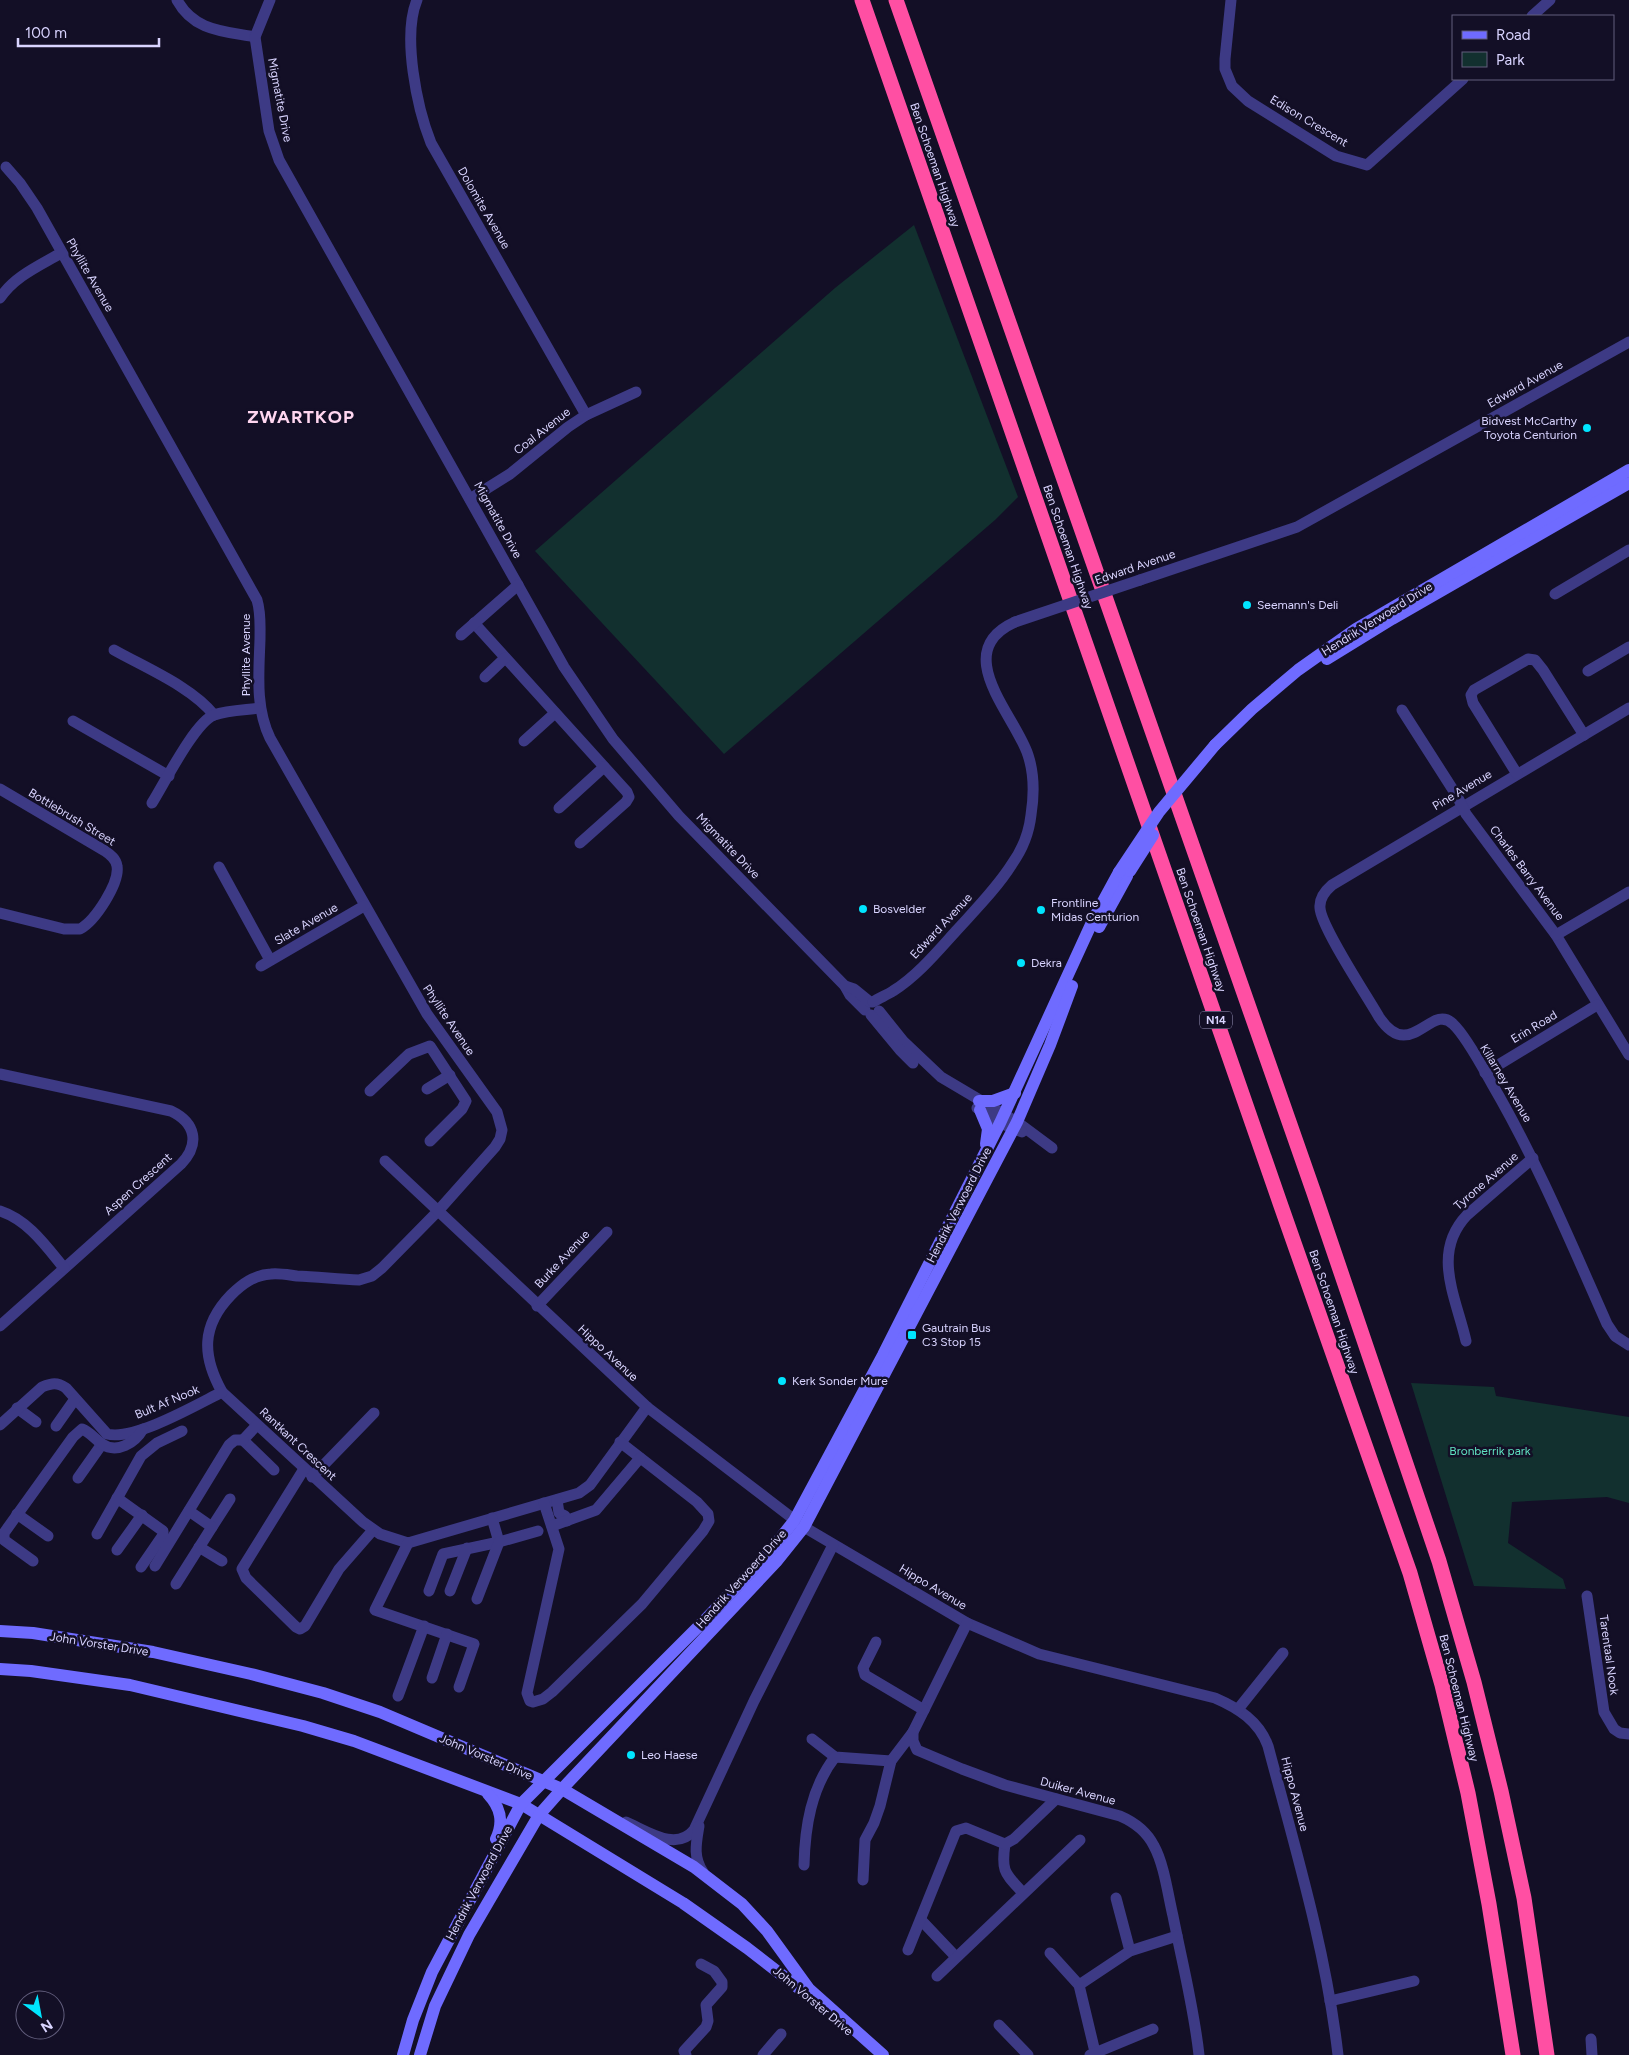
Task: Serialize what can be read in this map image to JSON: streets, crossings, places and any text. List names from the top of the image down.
{
  "streets": {
    "highway": ["Ben Schoeman Highway", "N14"],
    "main road": ["Hendrik Verwoerd Drive", "John Vorster Drive"],
    "street": [
      "Migmatite Drive",
      "Edison Crescent",
      "Dolomite Avenue",
      "Phyllite Avenue",
      "Edward Avenue",
      "Coal Avenue",
      "Pine Avenue",
      "Bottlebrush Street",
      "Charles Barry Avenue",
      "Slate Avenue",
      "Erin Road",
      "Killarney Avenue",
      "Tyrone Avenue",
      "Aspen Crescent",
      "Burke Avenue",
      "Hippo Avenue",
      "Bult Af Nook",
      "Rantkant Crescent",
      "Tarentaal Nook",
      "Duiker Avenue"
    ]
  },
  "crossings": [
    ["Migmatite Drive", "Edward Avenue"],
    ["Migmatite Drive", "Coal Avenue"],
    ["Migmatite Drive", "Hendrik Verwoerd Drive"],
    ["Dolomite Avenue", "Coal Avenue"],
    ["Phyllite Avenue", "Slate Avenue"],
    ["Phyllite Avenue", "Hippo Avenue"],
    ["Phyllite Avenue", "Rantkant Crescent"],
    ["Hendrik Verwoerd Drive", "Hippo Avenue"],
    ["Hendrik Verwoerd Drive", "John Vorster Drive"],
    ["Pine Avenue", "Charles Barry Avenue"],
    ["Pine Avenue", "Killarney Avenue"],
    ["Charles Barry Avenue", "Erin Road"],
    ["Erin Road", "Killarney Avenue"],
    ["Killarney Avenue", "Tyrone Avenue"],
    ["Burke Avenue", "Hippo Avenue"],
    ["Hippo Avenue", "Rantkant Crescent"],
    ["Bult Af Nook", "Rantkant Crescent"]
  ],
  "districts": ["ZWARTKOP"],
  "parks": ["Bronberrik park"],
  "places": {
    "other": [
      "Bidvest McCarthy Toyota Centurion",
      "Seemann's Deli",
      "Bosvelder",
      "Frontline Midas Centurion",
      "Dekra",
      "Kerk Sonder Mure",
      "Leo Haese"
    ],
    "transit": ["Gautrain Bus C3 Stop 15"]
  },
  "legend": ["Road", "Park"],
  "scale_bar": "100 m",
  "north": "bottom right"
}
